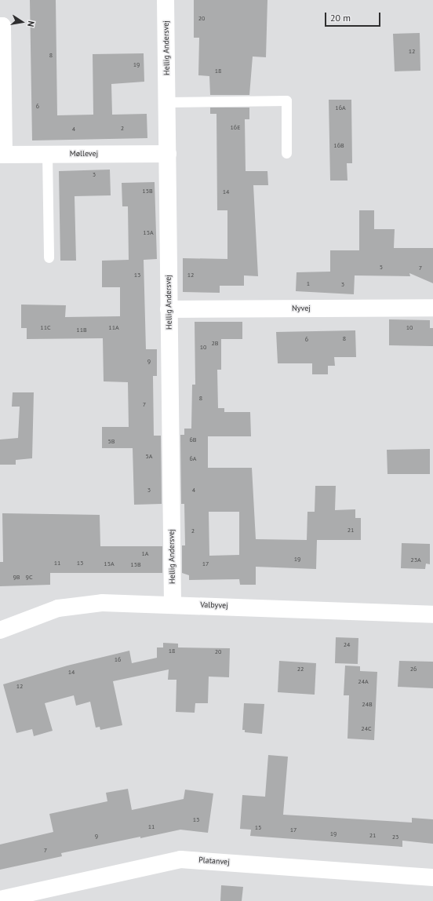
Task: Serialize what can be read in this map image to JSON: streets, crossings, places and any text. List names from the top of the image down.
{
  "streets": {
    "street": [
      "Hellig Andersvej",
      "Møllevej",
      "Nyvej",
      "Valbyvej",
      "Platanvej"
    ]
  },
  "crossings": [
    ["Hellig Andersvej", "Møllevej"],
    ["Hellig Andersvej", "Nyvej"],
    ["Hellig Andersvej", "Valbyvej"]
  ],
  "house_numbers": [
    "20",
    "12",
    "8",
    "19",
    "18",
    "6",
    "16A",
    "16E",
    "2",
    "4",
    "16B",
    "3",
    "15B",
    "14",
    "15A",
    "5",
    "7",
    "13",
    "12",
    "1",
    "3",
    "11C",
    "11A",
    "10",
    "11B",
    "8",
    "6",
    "2B",
    "10",
    "9",
    "8",
    "7",
    "6B",
    "5B",
    "5A",
    "6A",
    "3",
    "4",
    "21",
    "2",
    "1A",
    "19",
    "23A",
    "11",
    "13",
    "15A",
    "17",
    "15B",
    "9B",
    "9C",
    "24",
    "18",
    "20",
    "16",
    "22",
    "26",
    "14",
    "24A",
    "12",
    "24B",
    "24C",
    "13",
    "11",
    "15",
    "17",
    "19",
    "21",
    "9",
    "23",
    "7"
  ],
  "scale_bar": "20 m",
  "north": "right"
}
